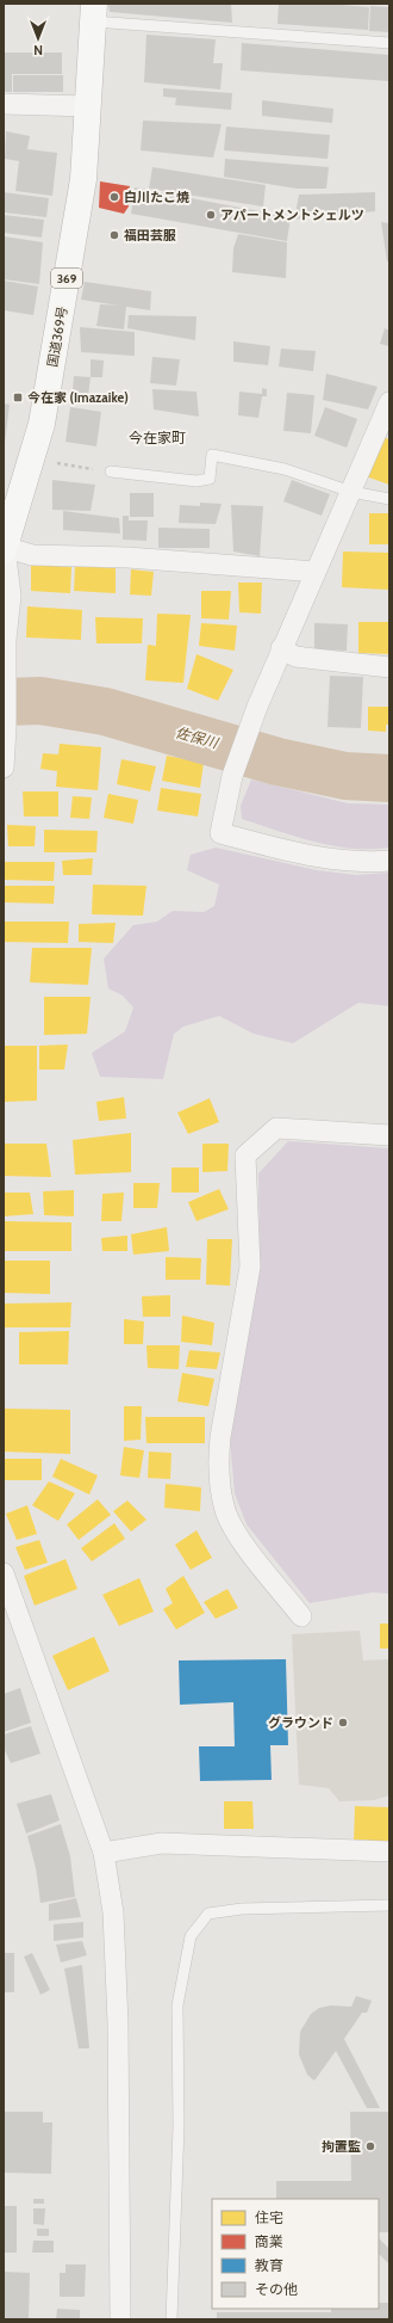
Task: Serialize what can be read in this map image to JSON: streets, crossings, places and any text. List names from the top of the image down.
{
  "streets": {
    "highway": ["369", "国道369号"]
  },
  "districts": ["今在家町"],
  "water": ["佐保川"],
  "places": {
    "other": [
      "白川たこ焼",
      "アパートメントシェルツ",
      "福田芸服",
      "グラウンド",
      "拘置監"
    ],
    "transit": ["今在家 (Imazaike)"]
  },
  "legend": [
    "住宅",
    "商業",
    "教育",
    "その他"
  ],
  "north": "bottom"
}
